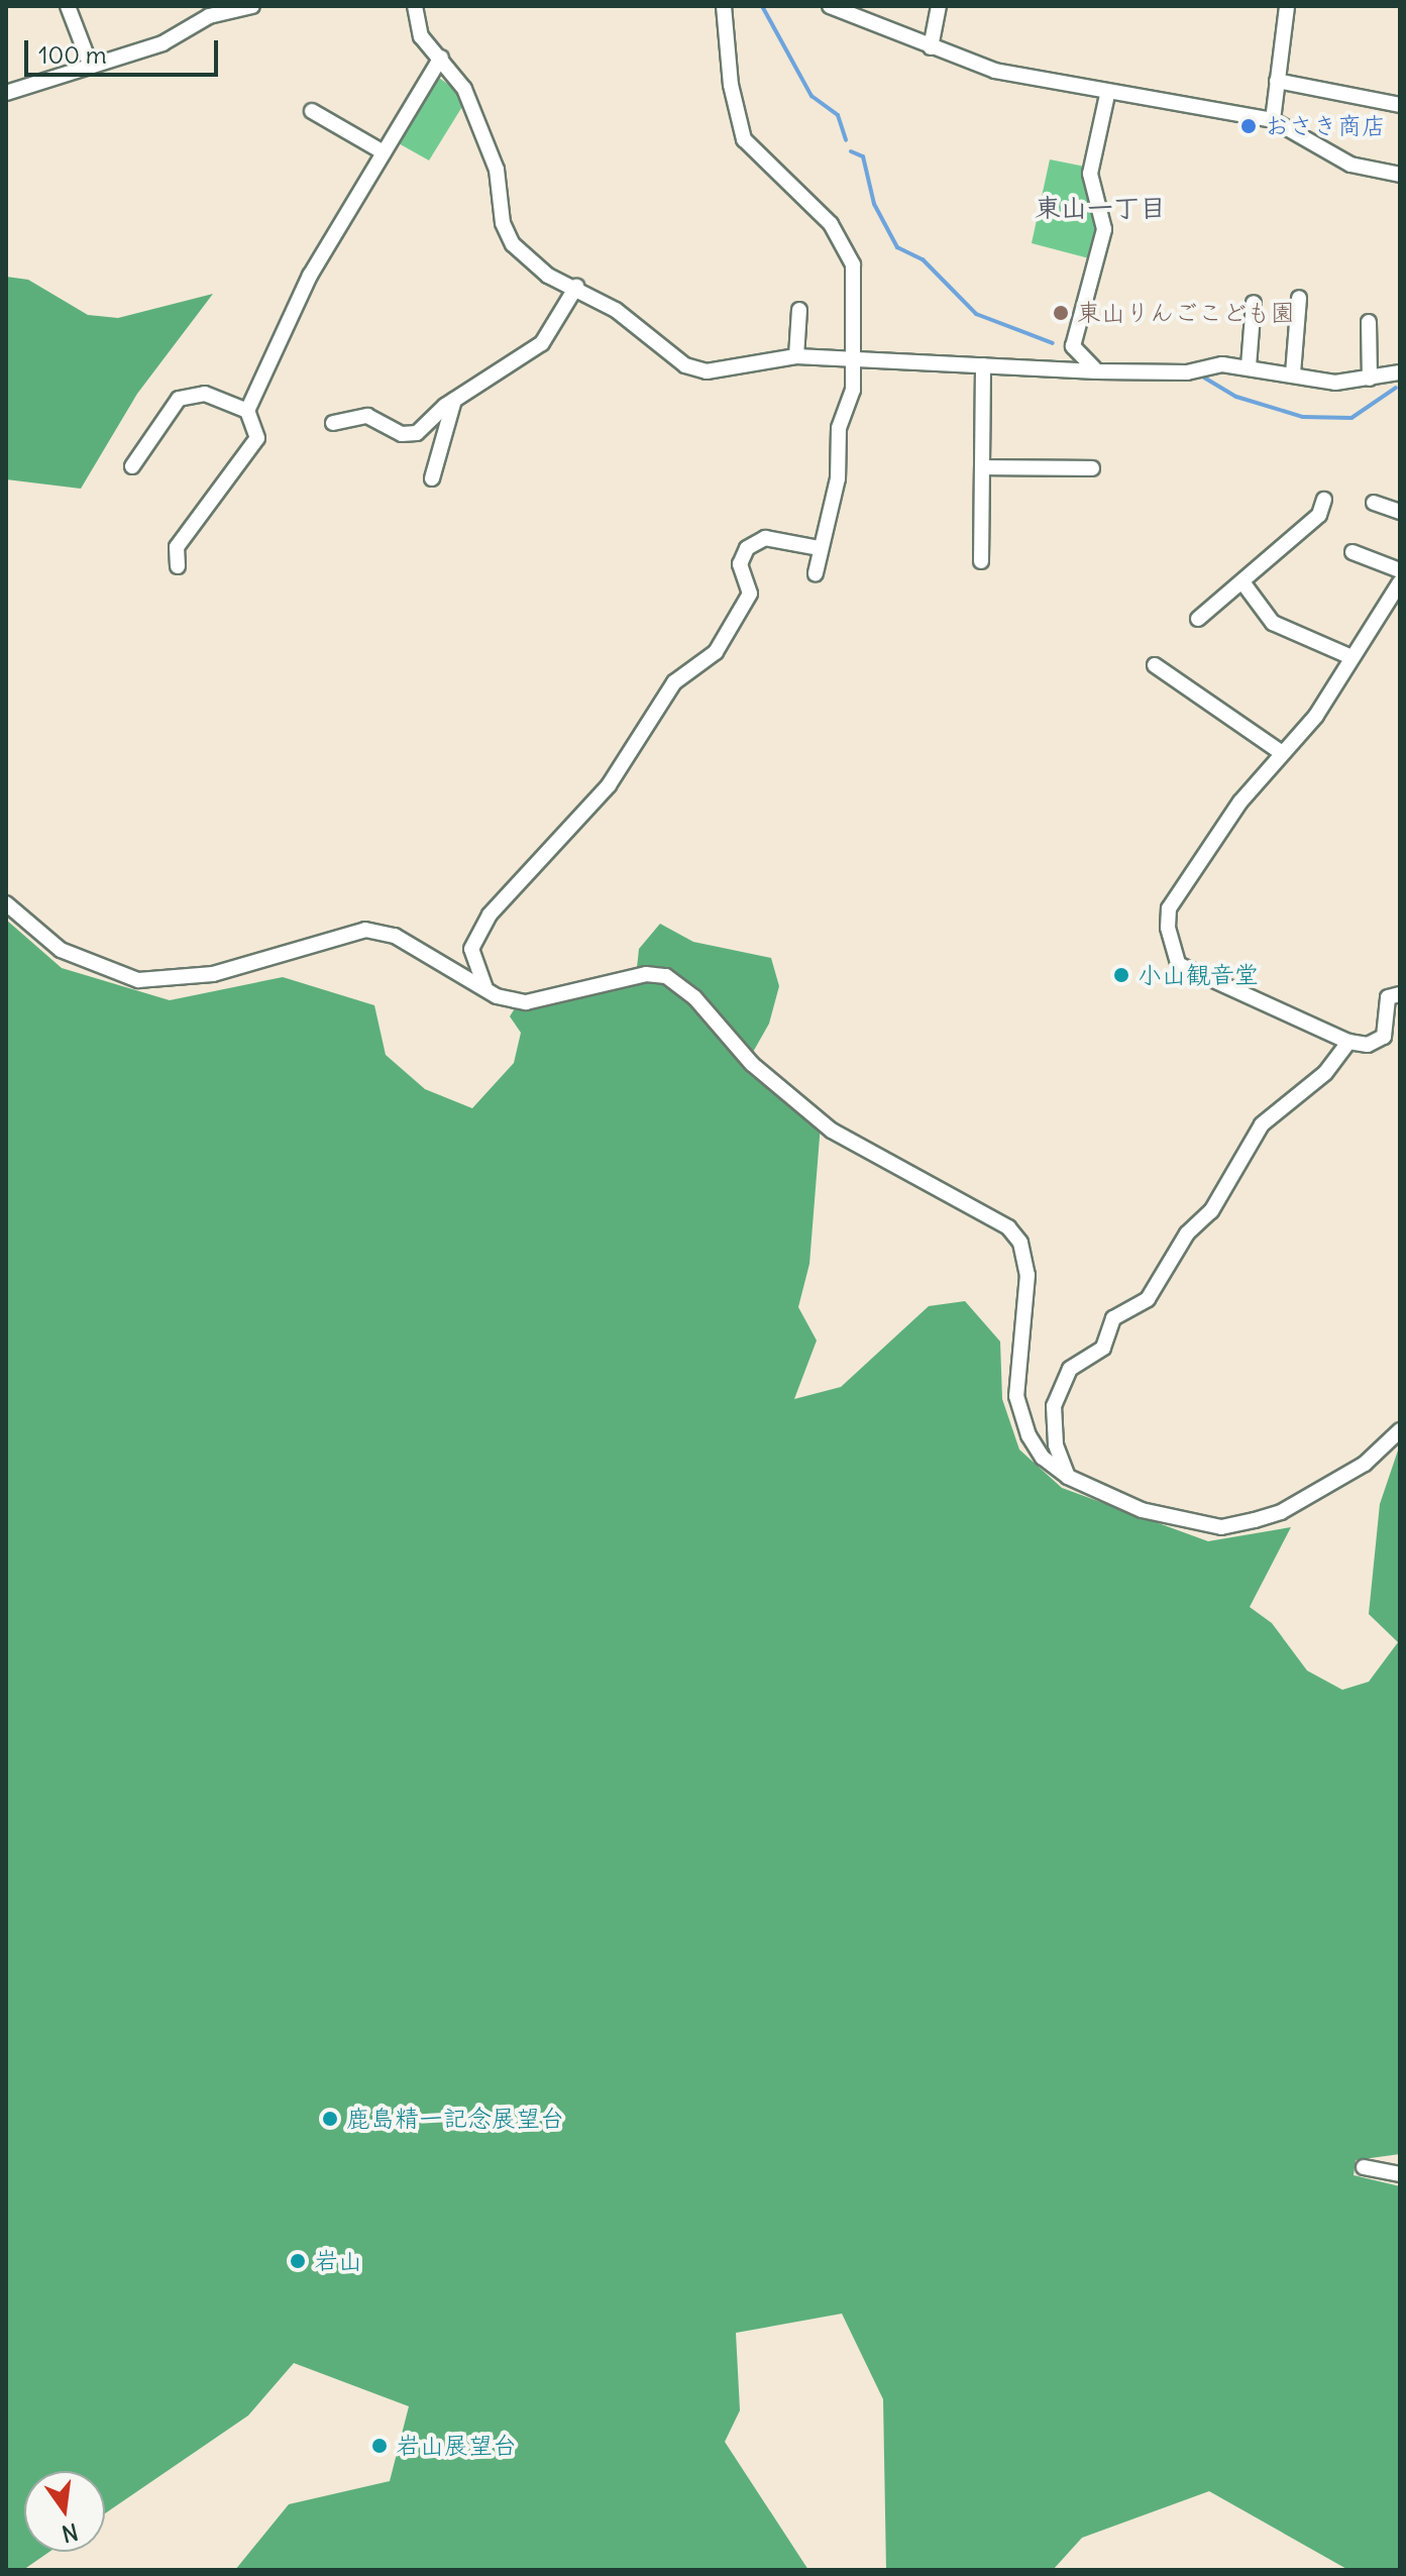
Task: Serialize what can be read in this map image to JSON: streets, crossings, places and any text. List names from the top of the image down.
{
  "districts": ["東山一丁目"],
  "places": [
    "おさき商店",
    "東山りんごこども園",
    "小山観音堂",
    "鹿島精一記念展望台",
    "岩山",
    "岩山展望台"
  ],
  "scale_bar": "100 m",
  "north": "bottom"
}
